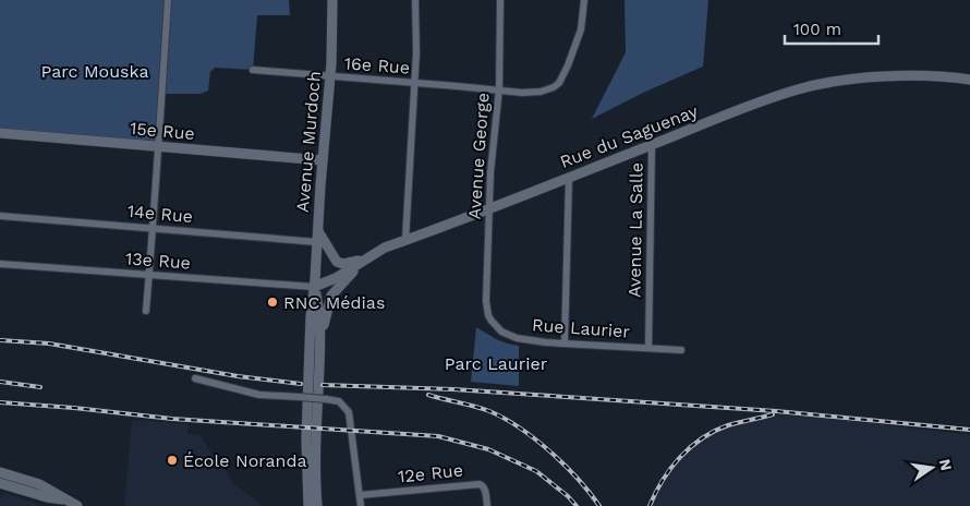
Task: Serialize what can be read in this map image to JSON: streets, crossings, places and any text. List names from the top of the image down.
{
  "streets": {
    "main road": ["15e Rue", "Rue du Saguenay", "Avenue Murdoch"],
    "street": [
      "16e Rue",
      "Avenue George",
      "14e Rue",
      "Avenue La Salle",
      "13e Rue",
      "Rue Laurier",
      "12e Rue"
    ]
  },
  "crossings": [
    ["16e Rue", "Avenue Murdoch"],
    ["16e Rue", "Avenue George"],
    ["15e Rue", "Avenue Murdoch"],
    ["Rue du Saguenay", "Avenue Murdoch"],
    ["Rue du Saguenay", "Avenue George"],
    ["Rue du Saguenay", "Avenue La Salle"],
    ["Rue du Saguenay", "13e Rue"],
    ["Avenue Murdoch", "14e Rue"],
    ["Avenue Murdoch", "13e Rue"],
    ["Avenue George", "Rue Laurier"],
    ["Avenue La Salle", "Rue Laurier"]
  ],
  "parks": ["Parc Mouska", "Parc Laurier"],
  "places": ["RNC Médias", "École Noranda"],
  "scale_bar": "100 m",
  "north": "right"
}
